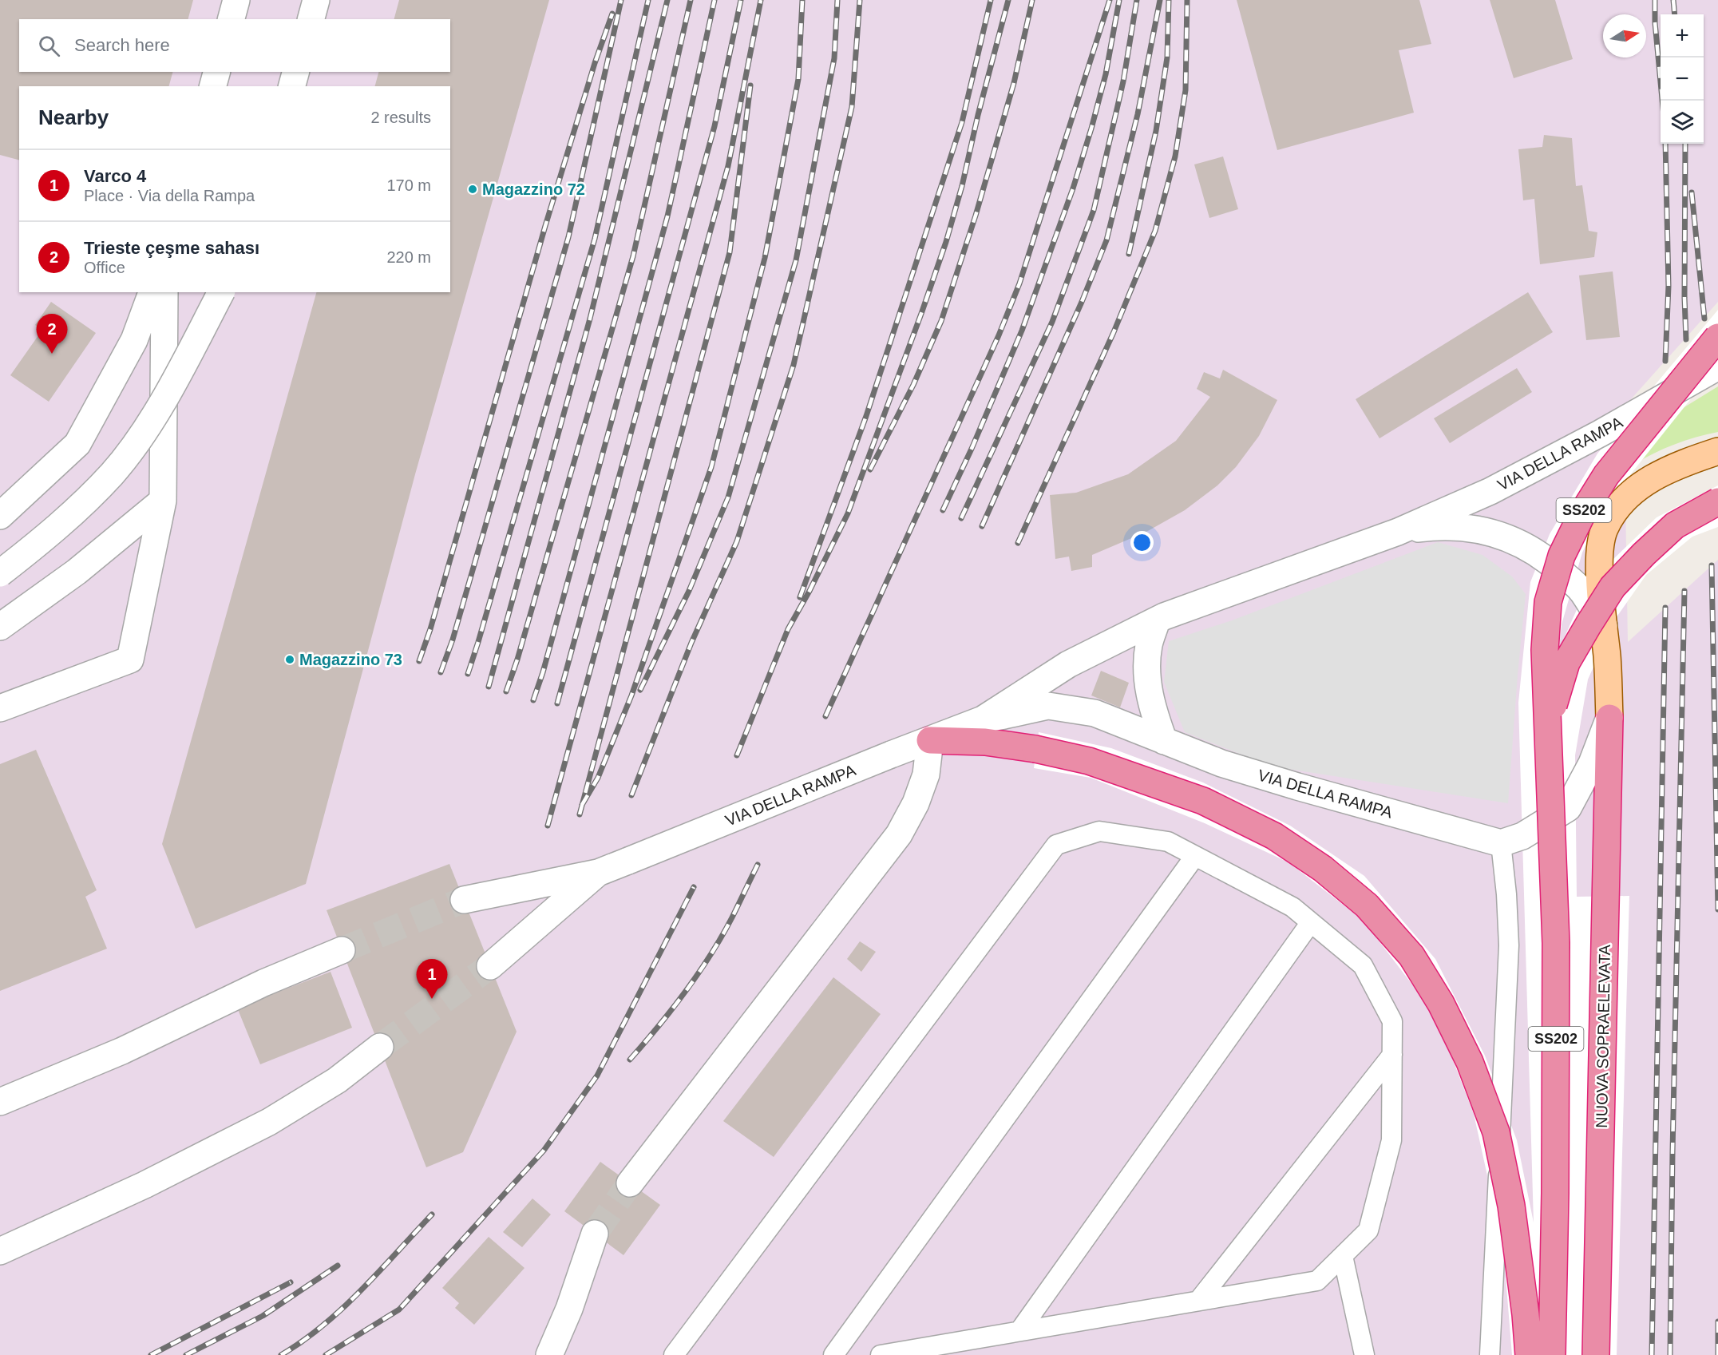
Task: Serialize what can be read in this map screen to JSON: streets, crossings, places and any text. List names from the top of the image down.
{
  "streets": {
    "highway": ["SS202", "NUOVA SOPRAELEVATA"],
    "street": ["VIA DELLA RAMPA"]
  },
  "crossings": [
    ["VIA DELLA RAMPA", "SS202"],
    ["SS202", "NUOVA SOPRAELEVATA"]
  ],
  "places": ["Magazzino 72", "Magazzino 73"],
  "north": "right",
  "page": {
    "map_buttons": ["+", "−"],
    "search": "Search here",
    "heading": ["Nearby", "2 results"],
    "list": [
      {
        "mark": "1",
        "name": "Varco 4",
        "note": "Place · Via della Rampa",
        "value": "170 m"
      },
      {
        "mark": "2",
        "name": "Trieste çeşme sahası",
        "note": "Office",
        "value": "220 m"
      }
    ],
    "pins": ["2", "1"]
  }
}
